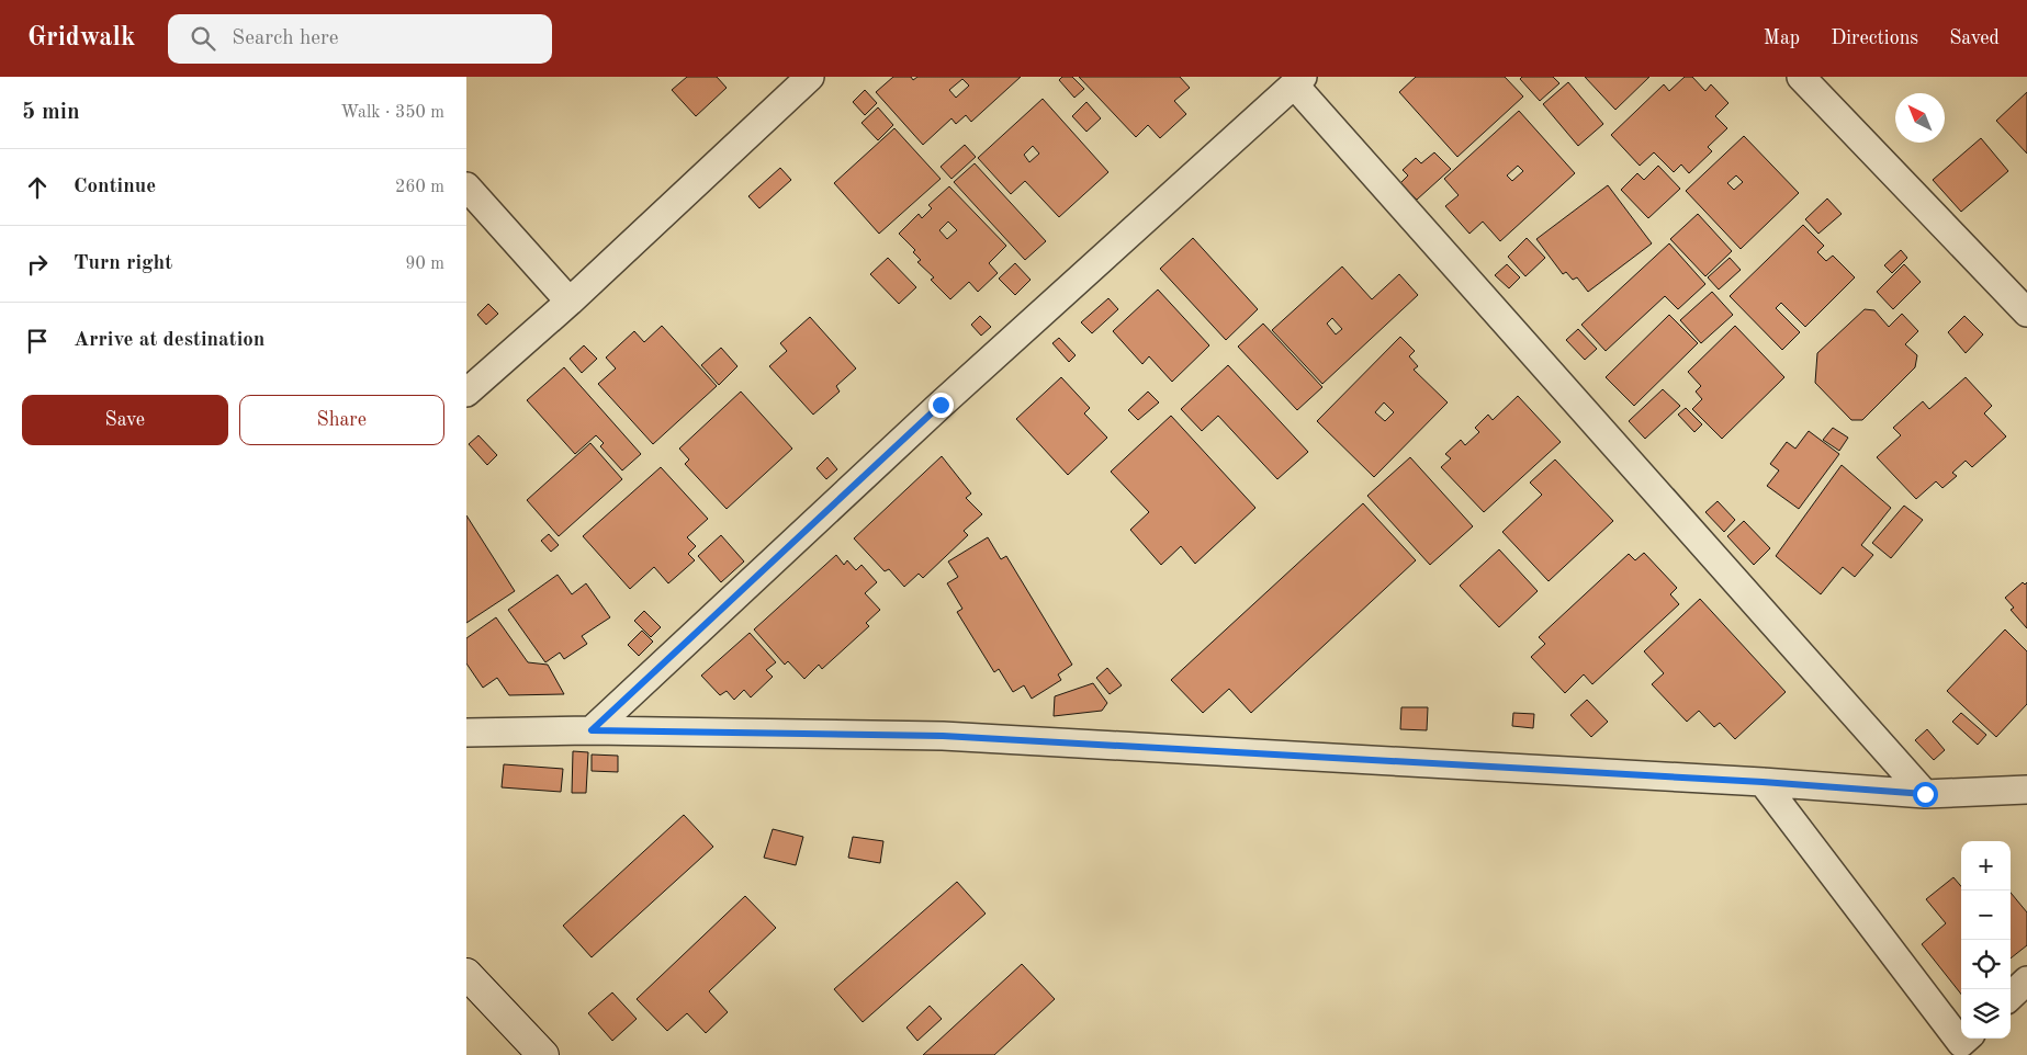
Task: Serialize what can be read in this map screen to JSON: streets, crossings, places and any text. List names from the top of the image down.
{
  "north": "top left",
  "page": {
    "header": "Gridwalk",
    "search": "Search here",
    "nav": ["Map", "Directions", "Saved"],
    "heading": ["5 min", "Walk · 350 m"],
    "list": [
      ["Continue", "260 m"],
      ["Turn right", "90 m"],
      "Arrive at destination"
    ],
    "buttons": ["Save", "Share"],
    "map_buttons": ["+", "−"]
  }
}
